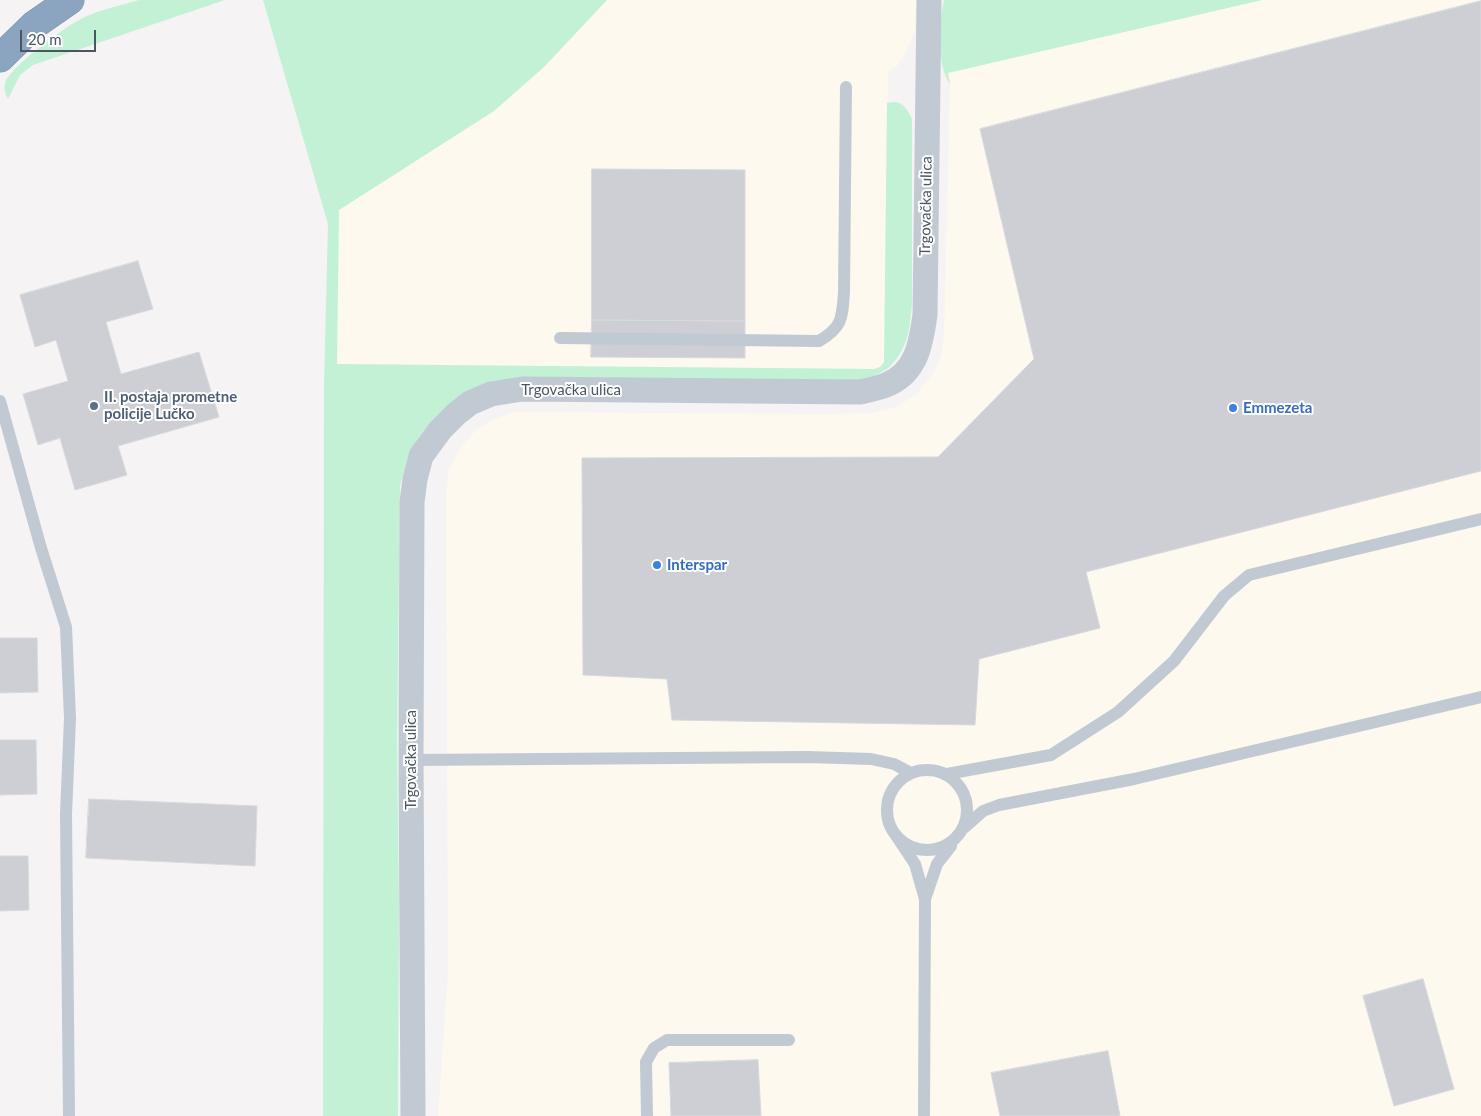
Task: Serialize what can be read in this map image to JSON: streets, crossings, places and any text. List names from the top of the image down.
{
  "streets": {
    "street": ["Trgovačka ulica"]
  },
  "places": ["II. postaja prometne policije Lučko", "Emmezeta", "Interspar"],
  "scale_bar": "20 m"
}
